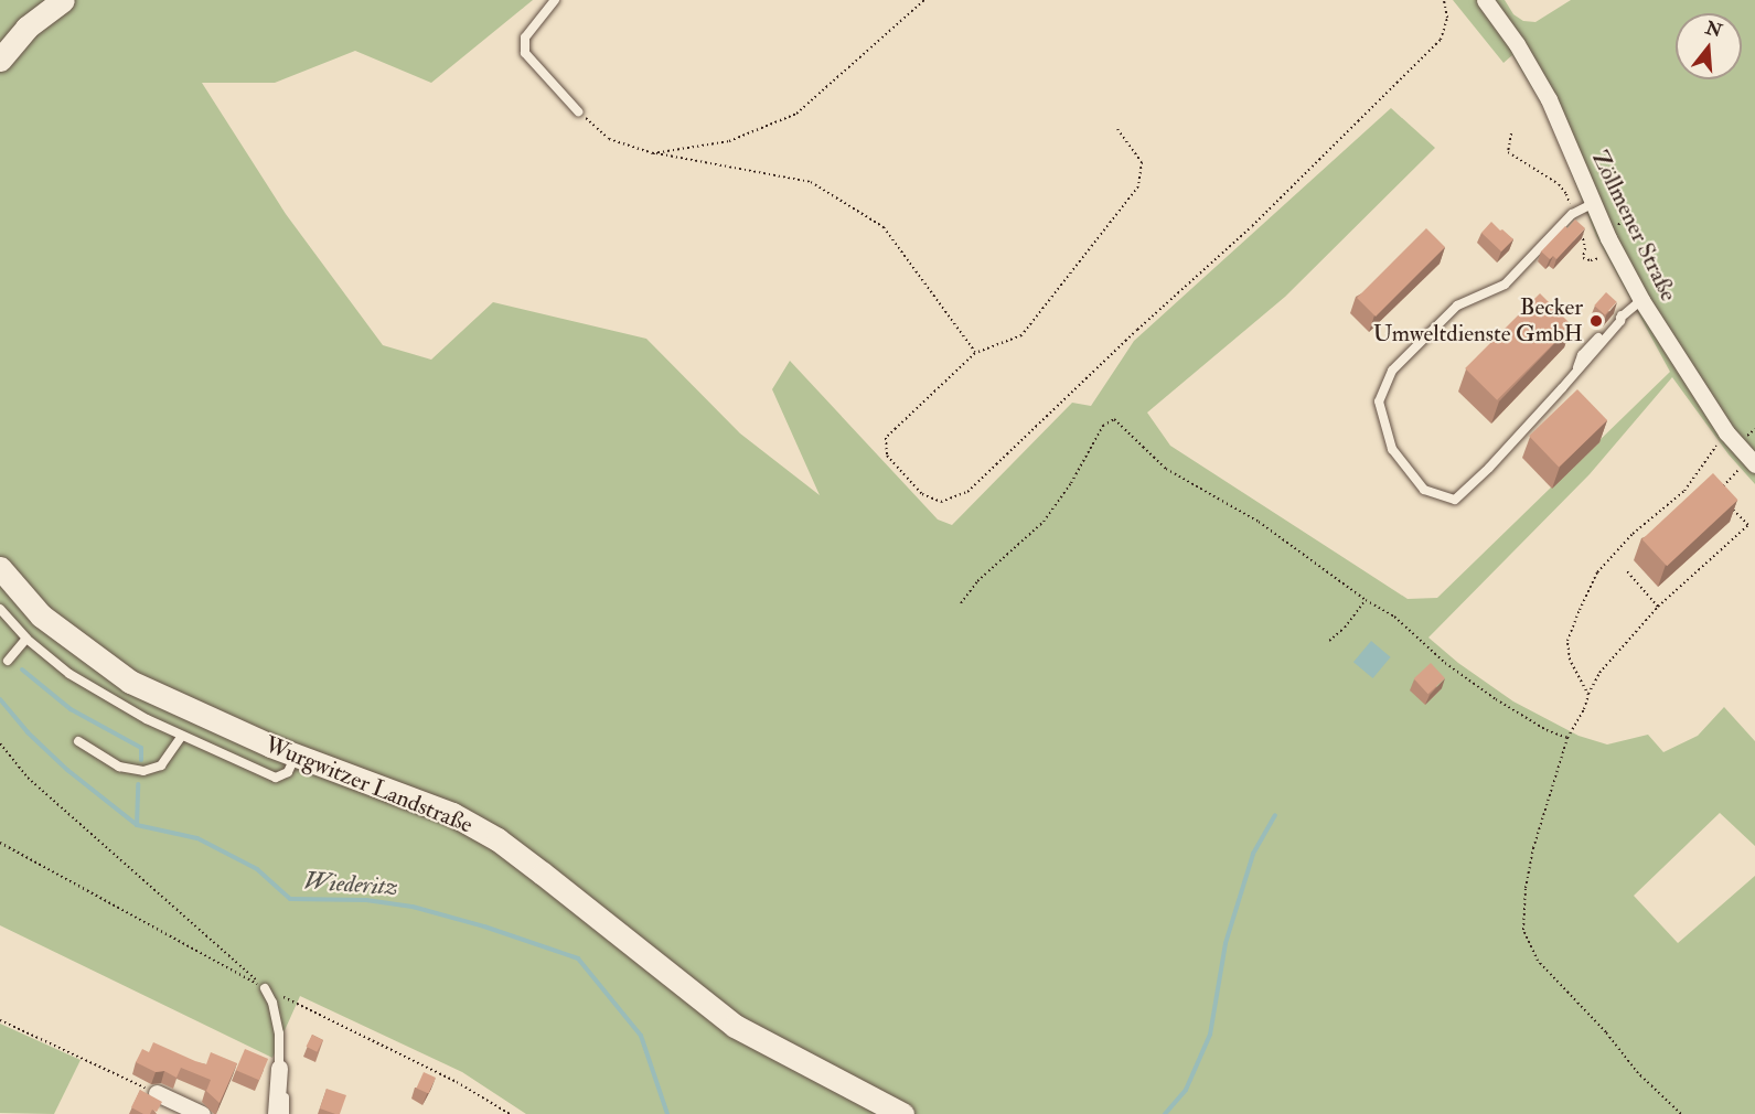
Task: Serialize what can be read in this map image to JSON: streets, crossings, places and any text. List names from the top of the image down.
{
  "streets": {
    "main road": ["Wurgwitzer Landstraße"],
    "street": ["Zöllmener Straße"]
  },
  "water": ["Wiederitz"],
  "places": ["Becker Umweltdienste GmbH"],
  "north": "top"
}
